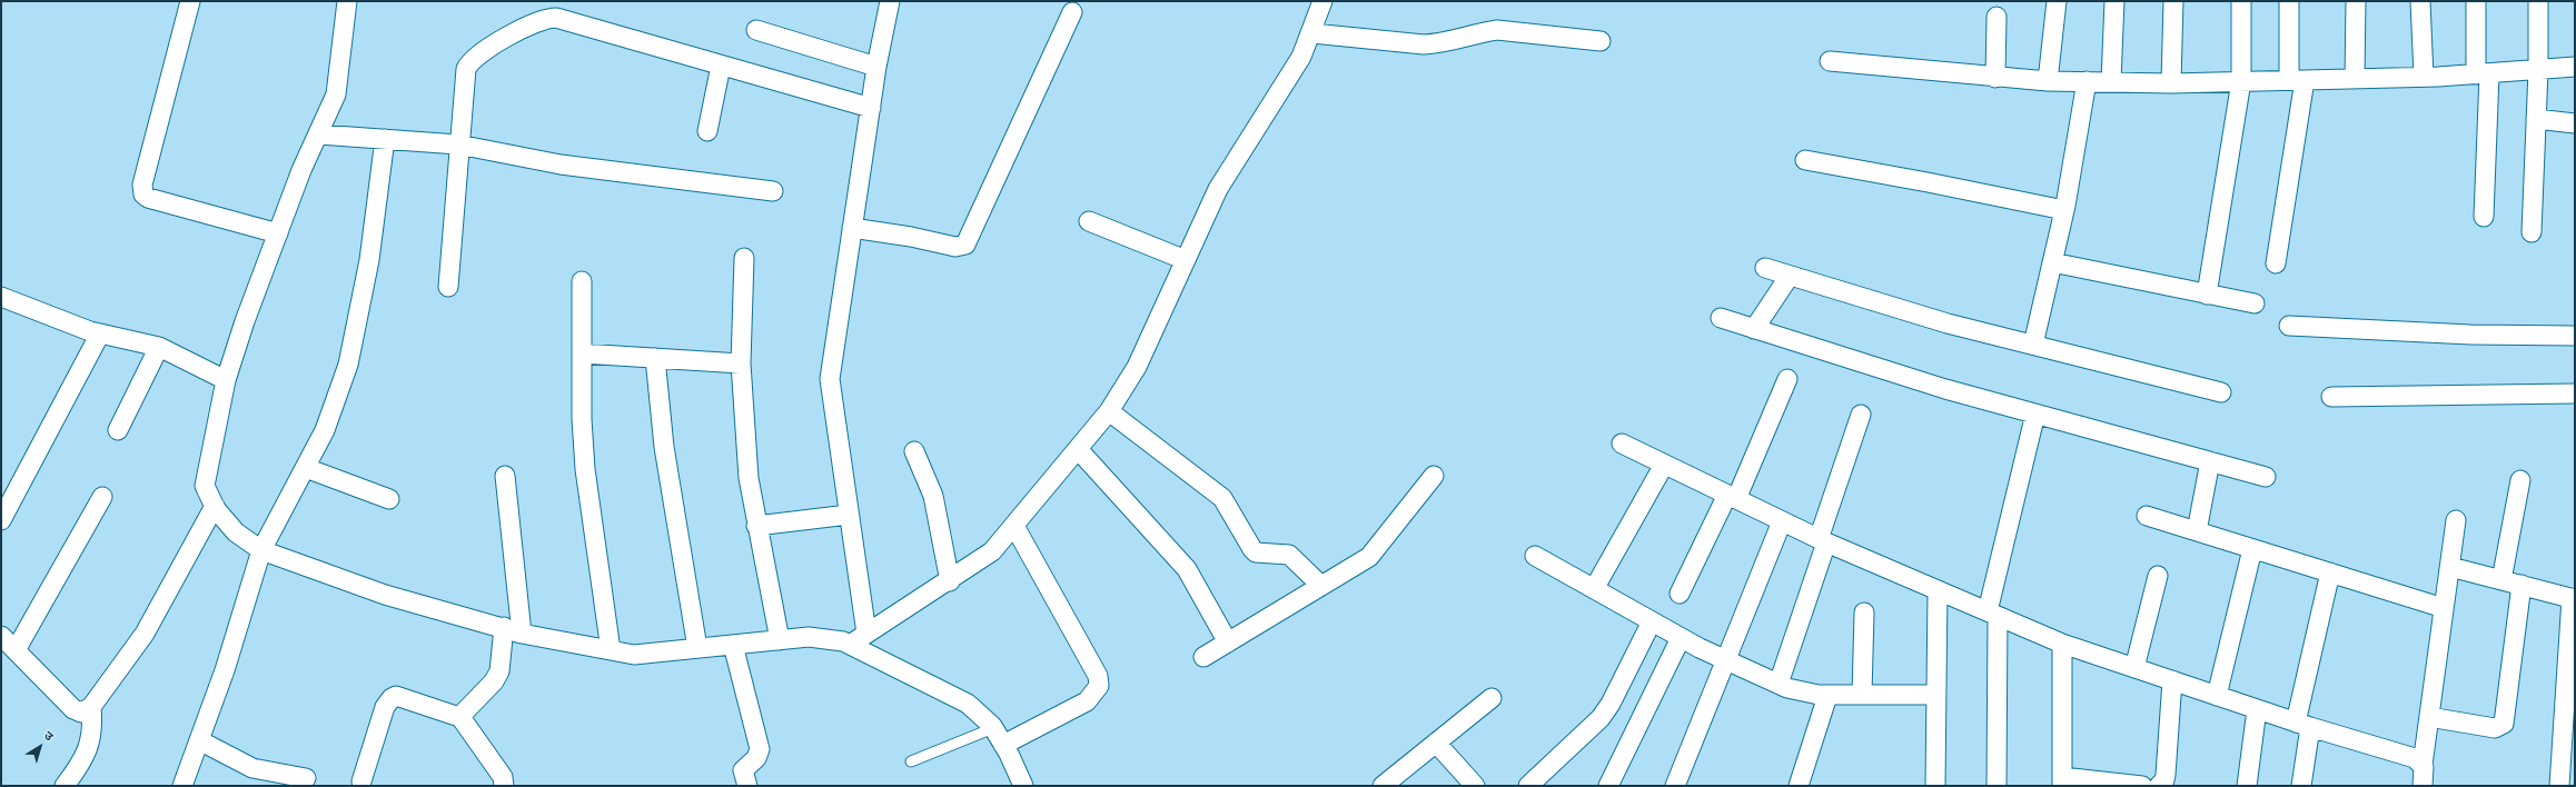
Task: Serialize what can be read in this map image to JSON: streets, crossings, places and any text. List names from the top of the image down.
{
  "north": "top right"
}
